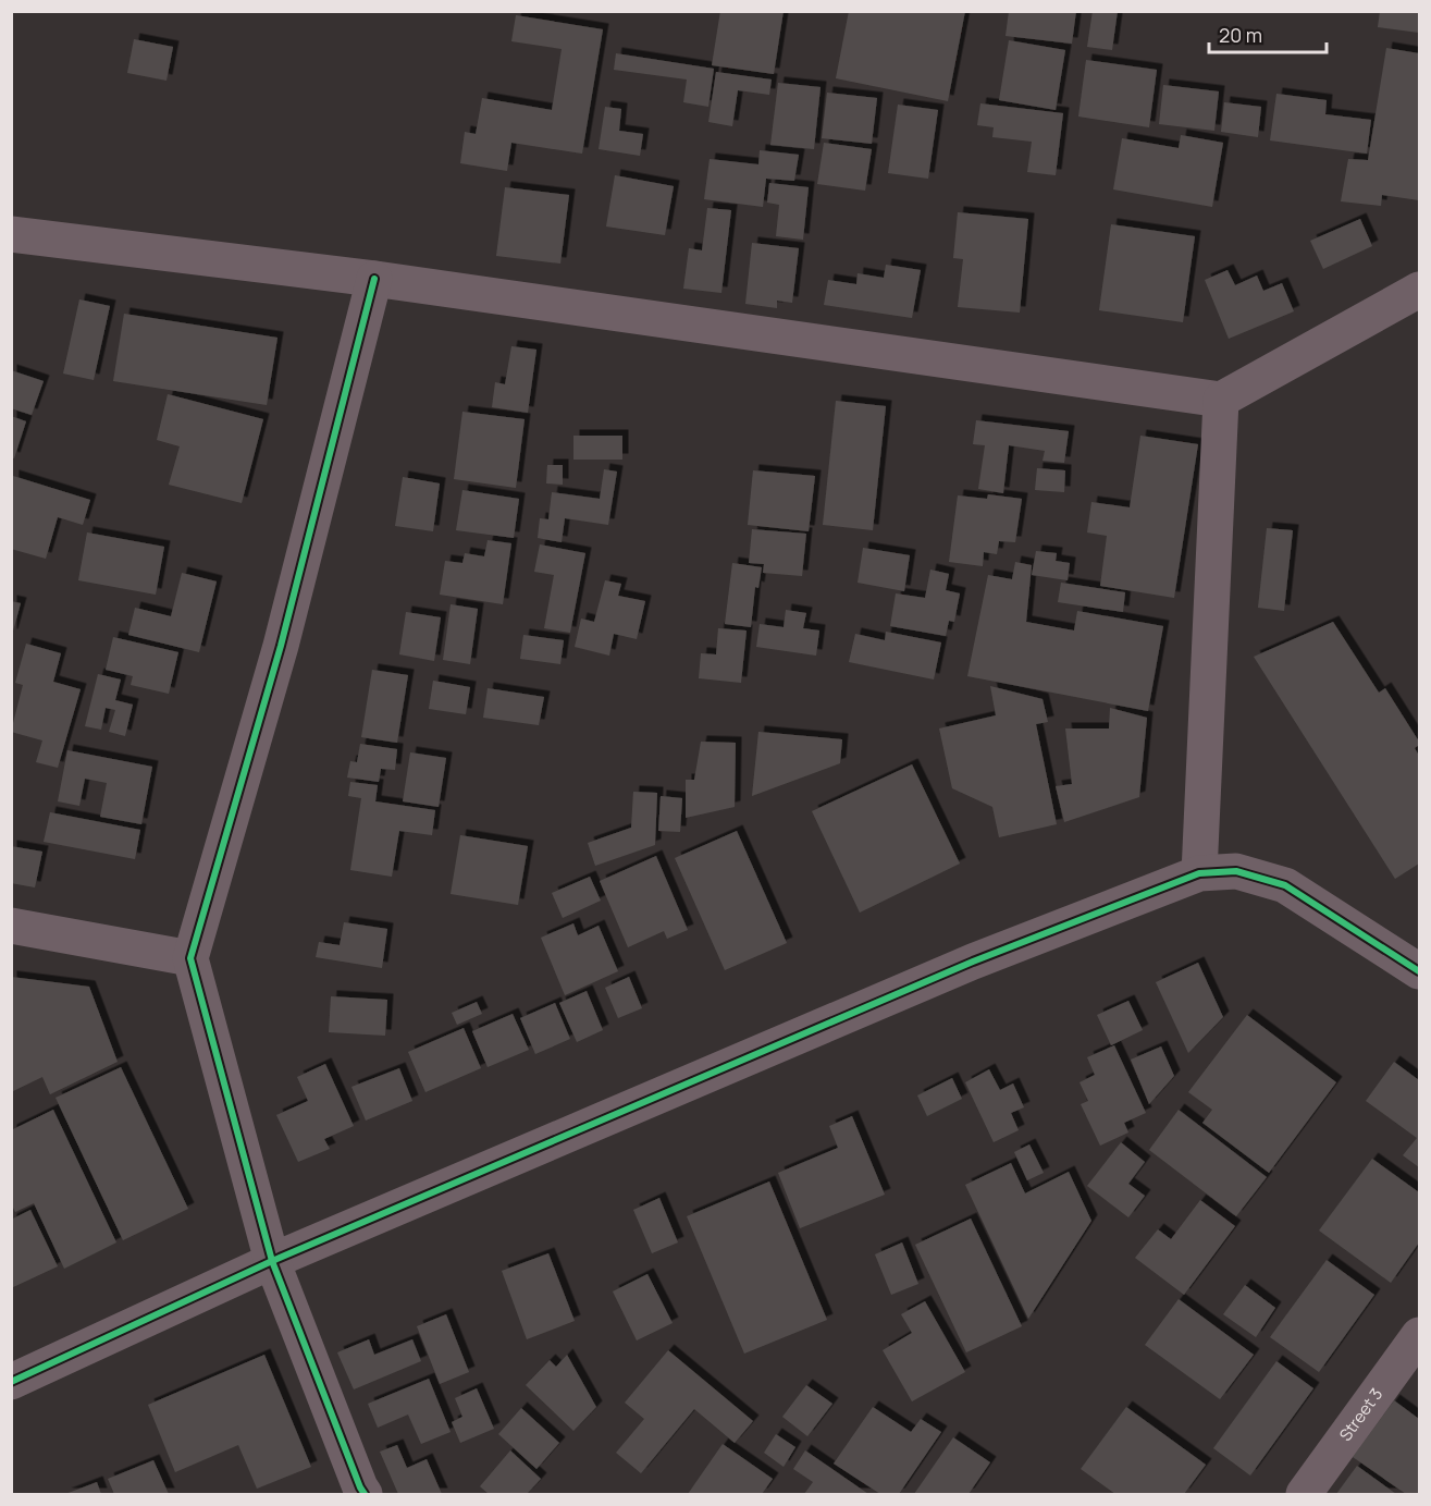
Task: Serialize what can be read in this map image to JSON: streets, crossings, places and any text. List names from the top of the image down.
{
  "streets": {
    "street": ["Street 3"]
  },
  "scale_bar": "20 m"
}
